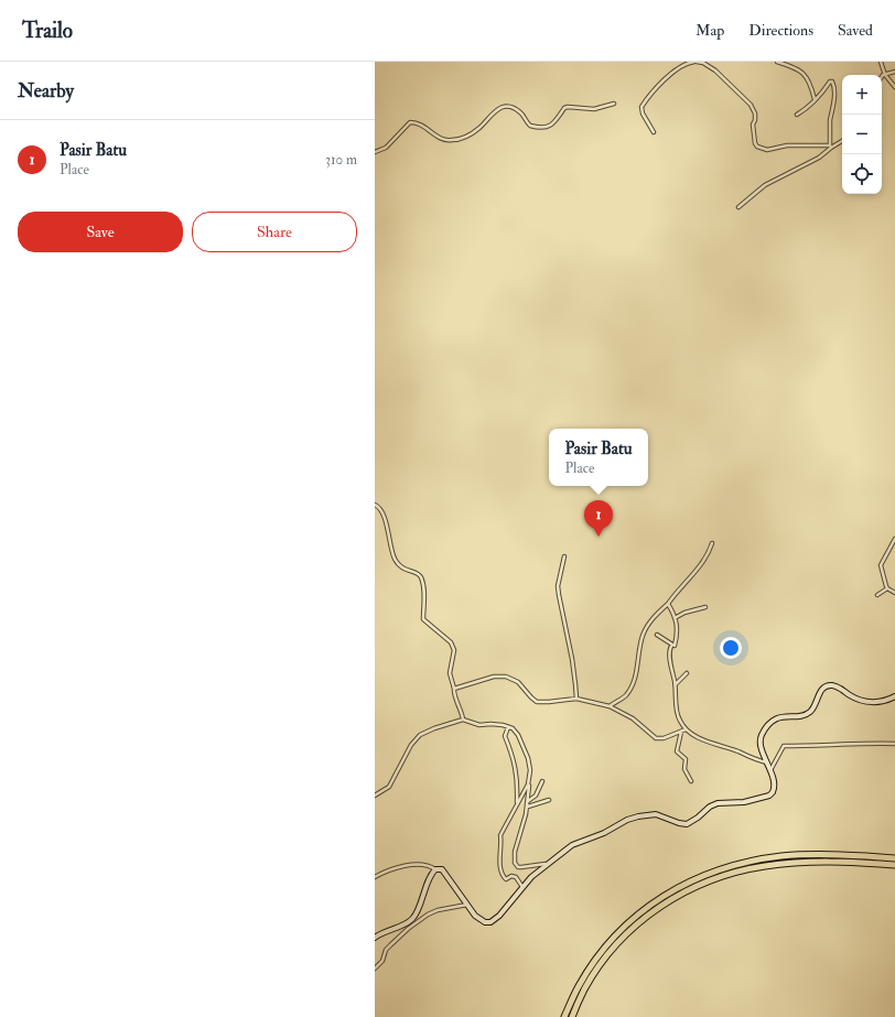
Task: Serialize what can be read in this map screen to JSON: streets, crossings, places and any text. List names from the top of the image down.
{
  "page": {
    "header": "Trailo",
    "nav": ["Map", "Directions", "Saved"],
    "heading": "Nearby",
    "map_buttons": ["+", "−"],
    "list": [
      {
        "mark": "1",
        "name": "Pasir Batu",
        "note": "Place",
        "value": "310 m"
      }
    ],
    "buttons": ["Save", "Share"],
    "popup": ["Pasir Batu", "Place"],
    "pins": "1"
  }
}
